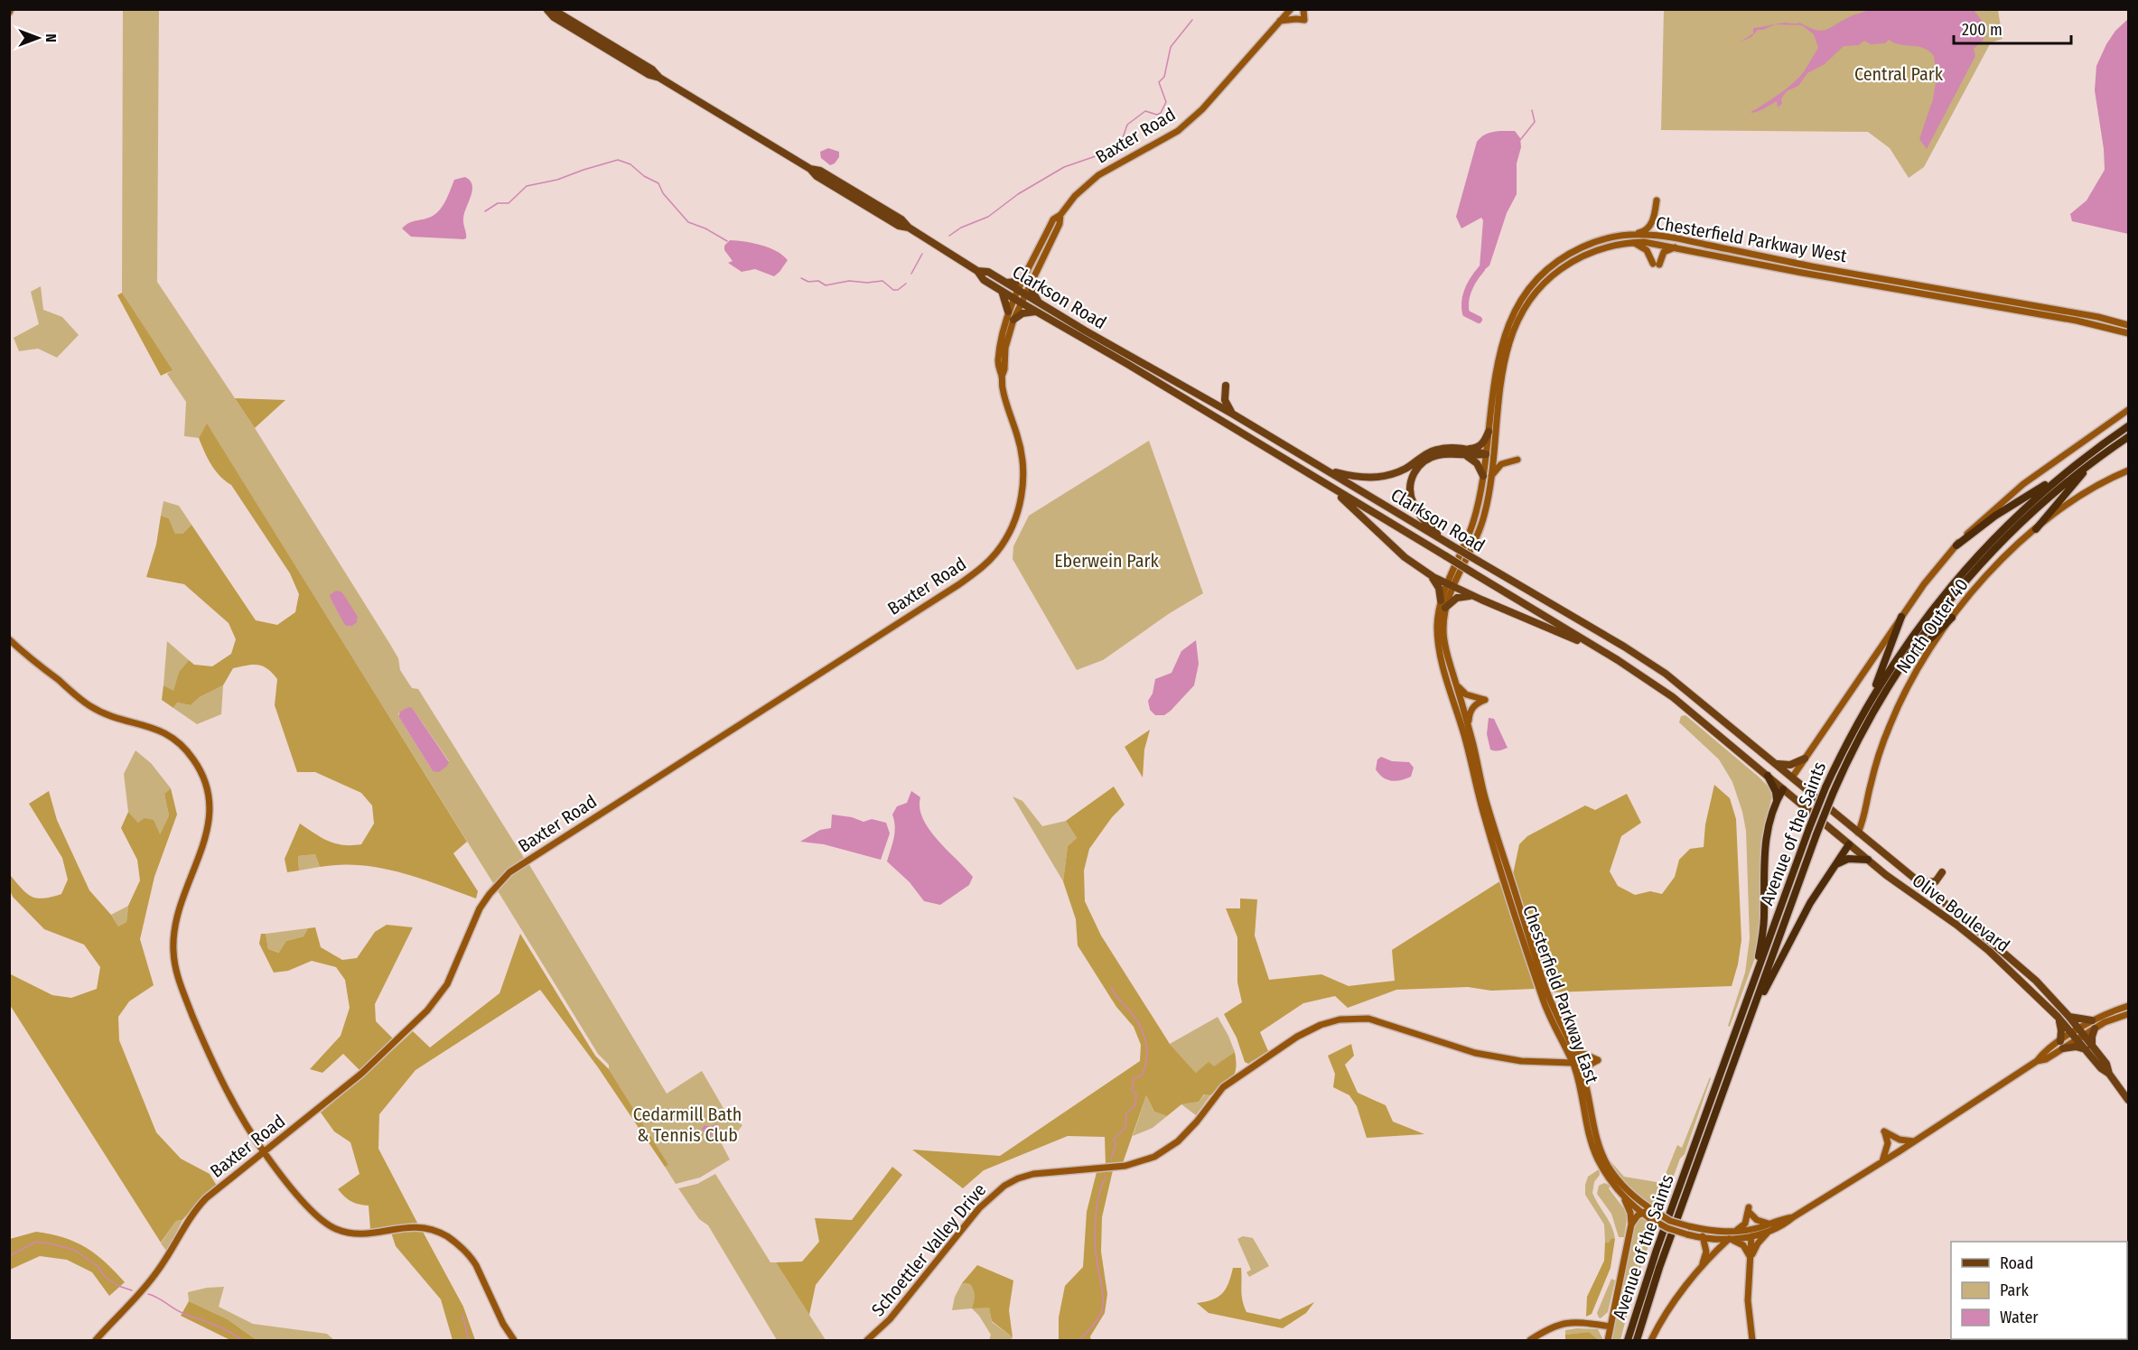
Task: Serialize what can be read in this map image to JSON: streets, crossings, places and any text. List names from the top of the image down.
{
  "streets": {
    "highway": ["Avenue of the Saints"],
    "main road": ["Clarkson Road", "Olive Boulevard"],
    "street": [
      "Baxter Road",
      "Chesterfield Parkway West",
      "North Outer 40",
      "Chesterfield Parkway East",
      "Schoettler Valley Drive"
    ]
  },
  "crossings": [
    ["Baxter Road", "Clarkson Road"],
    ["Chesterfield Parkway West", "Chesterfield Parkway East"],
    ["Clarkson Road", "North Outer 40"],
    ["Clarkson Road", "Olive Boulevard"],
    ["North Outer 40", "Olive Boulevard"],
    ["Olive Boulevard", "Chesterfield Parkway East"],
    ["Chesterfield Parkway East", "Schoettler Valley Drive"]
  ],
  "parks": ["Central Park", "Eberwein Park", "Cedarmill Bath & Tennis Club"],
  "legend": ["Road", "Park", "Water"],
  "scale_bar": "200 m",
  "north": "right"
}
